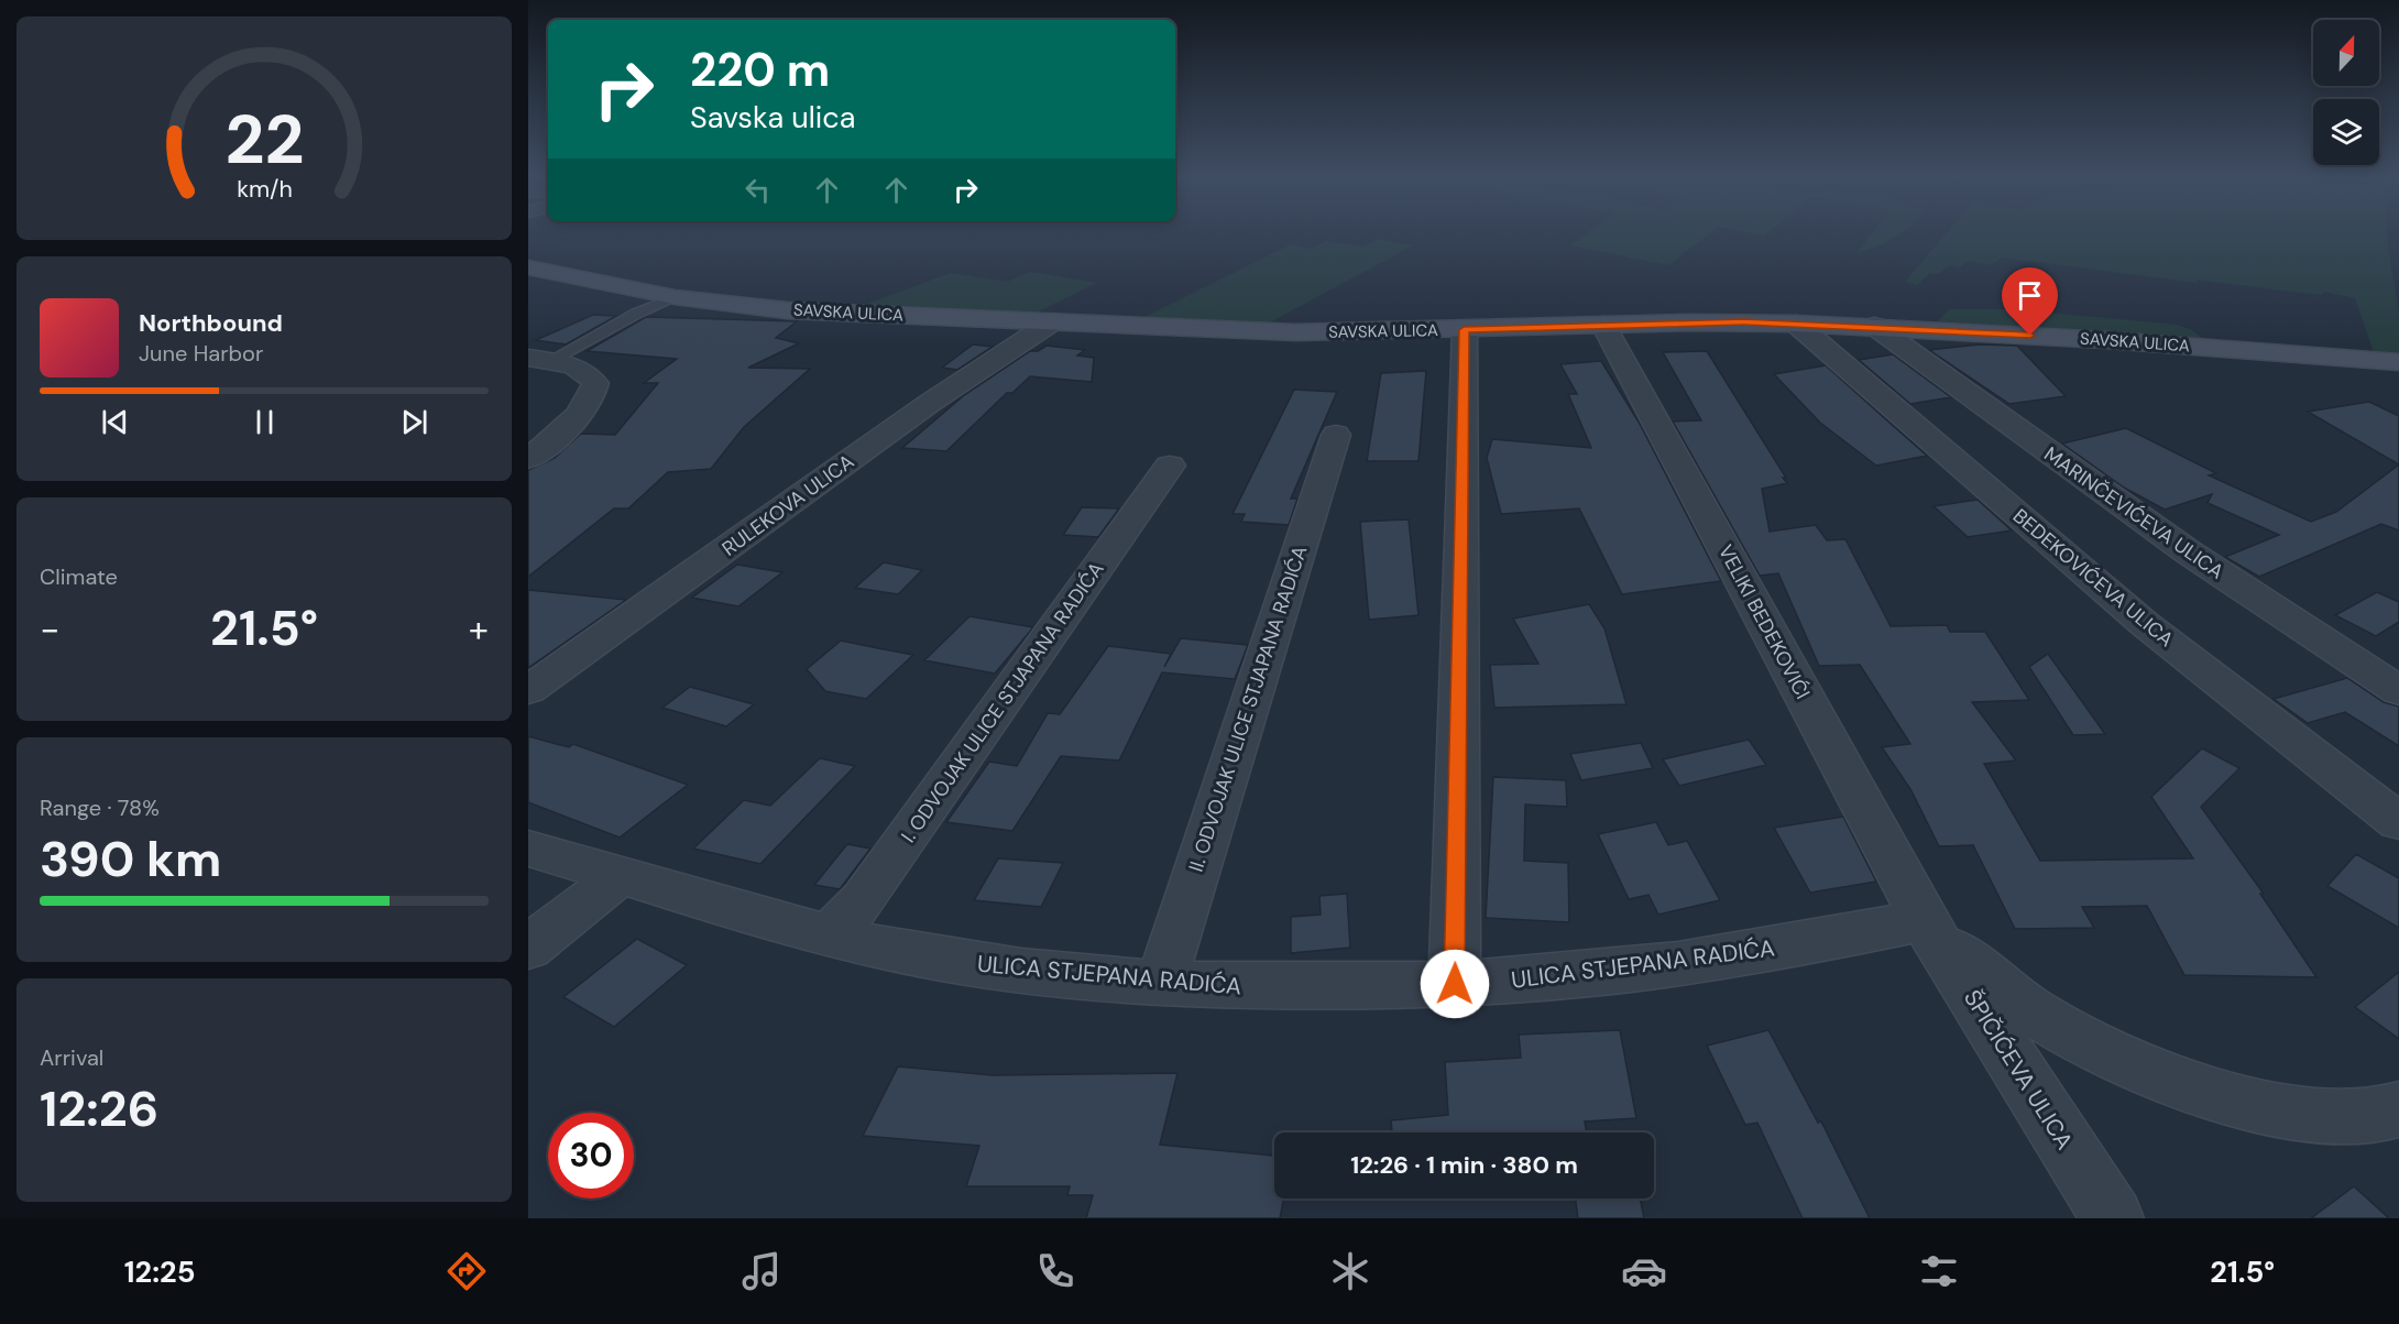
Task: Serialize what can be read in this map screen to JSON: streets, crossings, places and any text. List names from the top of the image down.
{
  "streets": {
    "street": [
      "SAVSKA ULICA",
      "RULEKOVA ULICA",
      "MARINČEVIĆEVA ULICA",
      "BEDEKOVIĆEVA ULICA",
      "VELIKI BEDEKOVIĆI",
      "I. ODVOJAK ULICE STJAPANA RADIĆA",
      "II. ODVOJAK ULICE STJAPANA RADIĆA",
      "ULICA STJEPANA RADIĆA",
      "ŠPIČIĆEVA ULICA"
    ]
  },
  "crossings": [
    ["SAVSKA ULICA", "RULEKOVA ULICA"],
    ["SAVSKA ULICA", "MARINČEVIĆEVA ULICA"],
    ["SAVSKA ULICA", "BEDEKOVIĆEVA ULICA"],
    ["SAVSKA ULICA", "VELIKI BEDEKOVIĆI"],
    ["VELIKI BEDEKOVIĆI", "ULICA STJEPANA RADIĆA"],
    ["VELIKI BEDEKOVIĆI", "ŠPIČIĆEVA ULICA"],
    ["I. ODVOJAK ULICE STJAPANA RADIĆA", "ULICA STJEPANA RADIĆA"],
    ["II. ODVOJAK ULICE STJAPANA RADIĆA", "ULICA STJEPANA RADIĆA"],
    ["ULICA STJEPANA RADIĆA", "ŠPIČIĆEVA ULICA"]
  ],
  "north": "top",
  "page": {
    "turn": ["220 m", "Savska ulica"],
    "song": ["Northbound", "June Harbor"],
    "tile": [
      "Climate",
      ["Range · 78%", "390 km"],
      ["Arrival", "12:26"]
    ],
    "heat": ["−", "21.5°", "+"],
    "limit": "30",
    "trip": "12:26 · 1 min · 380 m",
    "tabs": ["12:25", "21.5°"],
    "gauge": ["22", "km/h"]
  }
}
